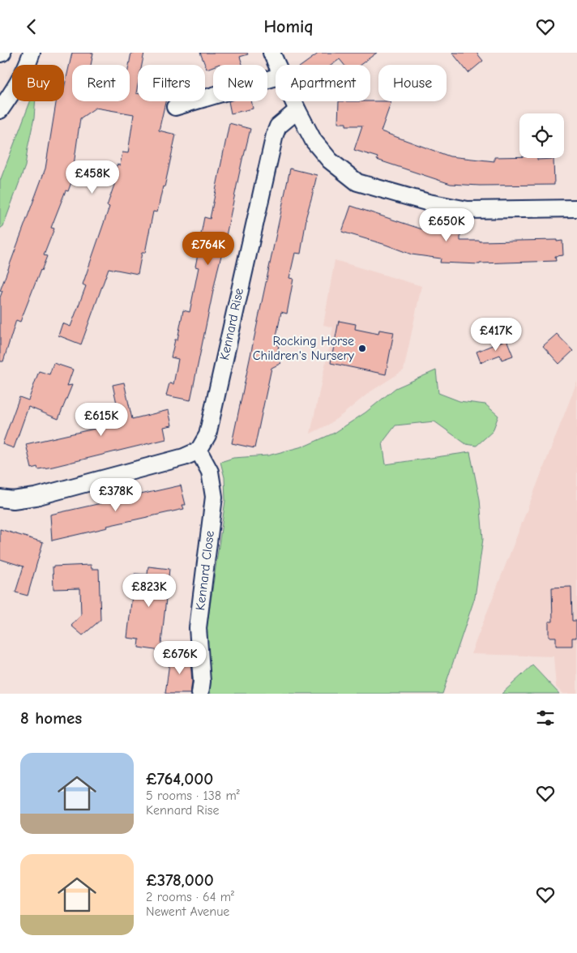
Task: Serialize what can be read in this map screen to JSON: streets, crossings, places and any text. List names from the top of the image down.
{
  "streets": {
    "street": ["Kennard Rise", "Kennard Close"]
  },
  "crossings": [
    ["Kennard Rise", "Kennard Close"]
  ],
  "places": ["Rocking Horse Children's Nursery"],
  "page": {
    "header": "Homiq",
    "chip": [
      "Buy",
      "Rent",
      "Filters",
      "New",
      "Apartment",
      "House"
    ],
    "price": [
      "£458K",
      "£650K",
      "£764K",
      "£417K",
      "£615K",
      "£378K",
      "£823K",
      "£676K"
    ],
    "heading": "8 homes",
    "list": [
      {
        "name": "£764,000",
        "note": "5 rooms · 138 m² · Kennard Rise"
      },
      {
        "name": "£378,000",
        "note": "2 rooms · 64 m² · Newent Avenue"
      }
    ]
  }
}
